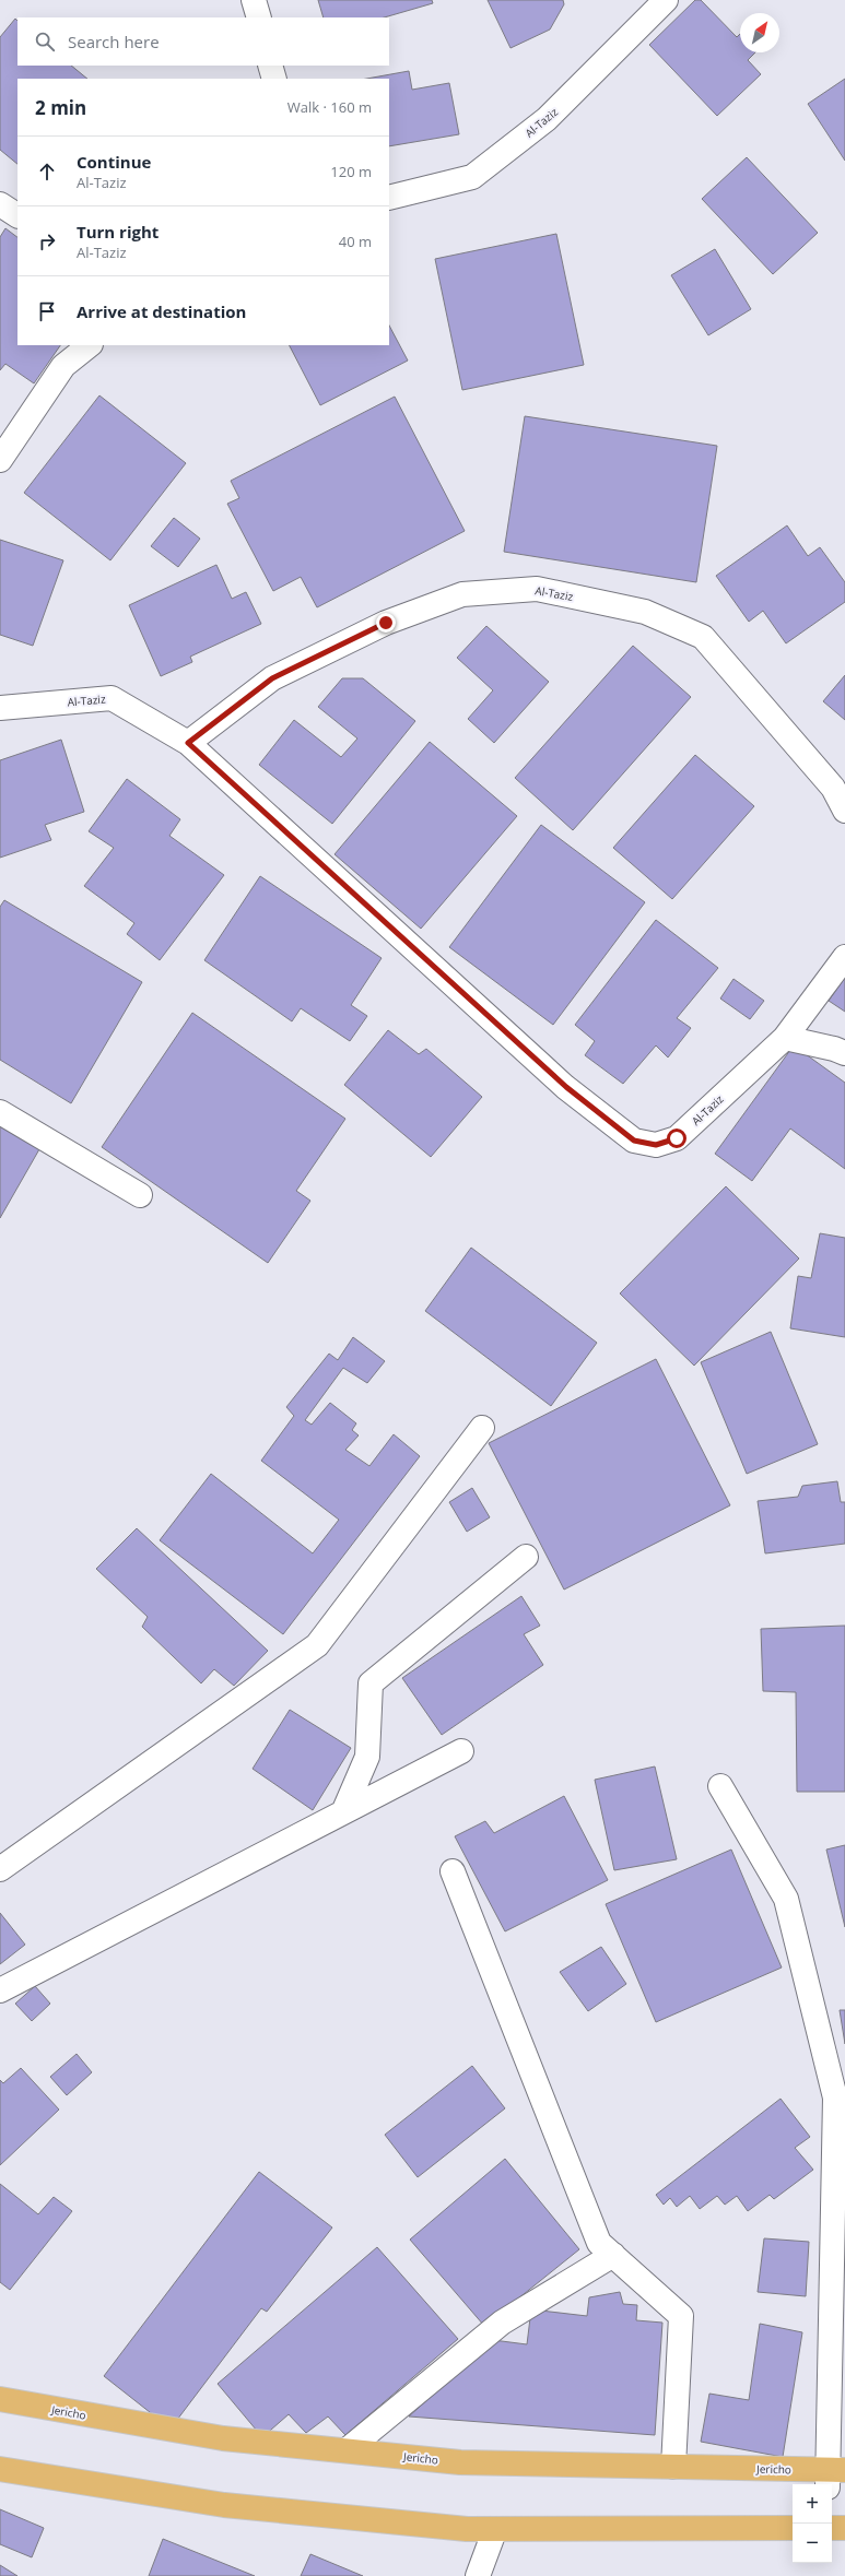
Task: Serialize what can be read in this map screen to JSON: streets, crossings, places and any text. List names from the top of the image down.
{
  "streets": {
    "main road": ["Jericho"],
    "street": ["Al-Taziz"]
  },
  "north": "top right",
  "page": {
    "search": "Search here",
    "heading": ["2 min", "Walk · 160 m"],
    "list": [
      ["Continue", "Al-Taziz", "120 m"],
      ["Turn right", "Al-Taziz", "40 m"],
      "Arrive at destination"
    ],
    "map_buttons": ["+", "−"]
  }
}
